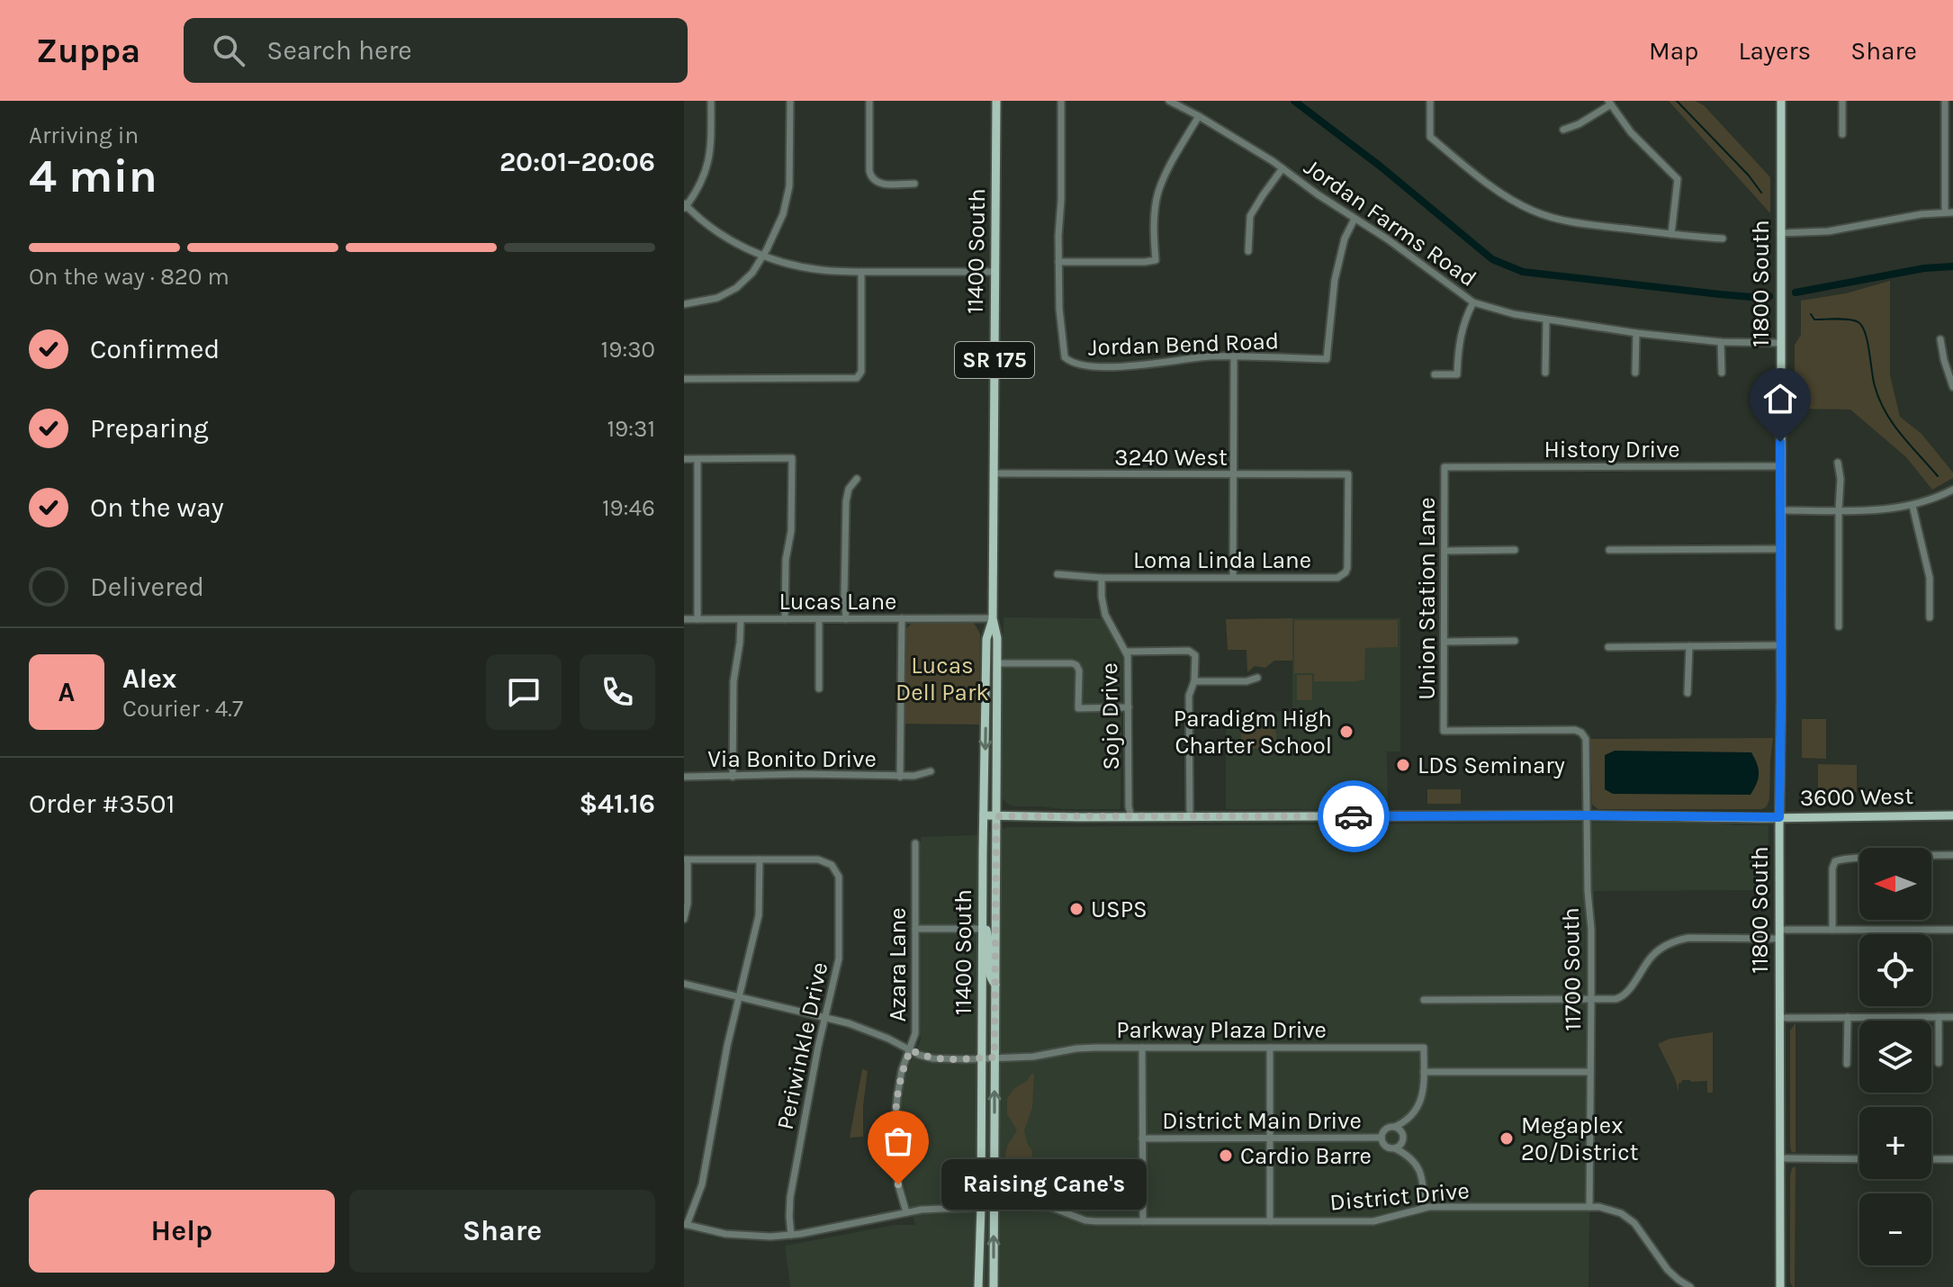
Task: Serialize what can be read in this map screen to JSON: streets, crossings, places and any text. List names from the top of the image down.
{
  "streets": {
    "main road": [
      "11400 South",
      "11800 South",
      "SR 175",
      "3600 West"
    ],
    "street": [
      "Jordan Farms Road",
      "Jordan Bend Road",
      "History Drive",
      "3240 West",
      "Loma Linda Lane",
      "Union Station Lane",
      "Lucas Lane",
      "Sojo Drive",
      "Via Bonito Drive",
      "Azara Lane",
      "11700 South",
      "Parkway Plaza Drive",
      "Periwinkle Drive",
      "District Main Drive",
      "District Drive"
    ]
  },
  "crossings": [
    ["Jordan Farms Road", "11800 South"],
    ["Jordan Farms Road", "Jordan Bend Road"],
    ["11400 South", "3240 West"],
    ["11400 South", "Lucas Lane"],
    ["11400 South", "3600 West"],
    ["11400 South", "Parkway Plaza Drive"],
    ["11400 South", "District Drive"],
    ["11800 South", "History Drive"],
    ["11800 South", "3600 West"],
    ["History Drive", "Union Station Lane"],
    ["3240 West", "Loma Linda Lane"],
    ["Loma Linda Lane", "Sojo Drive"],
    ["Union Station Lane", "11700 South"],
    ["Sojo Drive", "3600 West"],
    ["3600 West", "11700 South"],
    ["Azara Lane", "Parkway Plaza Drive"],
    ["Azara Lane", "District Drive"],
    ["11700 South", "District Drive"],
    ["Parkway Plaza Drive", "Periwinkle Drive"],
    ["Periwinkle Drive", "District Drive"]
  ],
  "parks": ["Lucas Dell Park"],
  "places": [
    "Paradigm High Charter School",
    "LDS Seminary",
    "USPS",
    "Megaplex 20/District",
    "Cardio Barre",
    "Raising Cane's"
  ],
  "north": "left",
  "page": {
    "header": "Zuppa",
    "search": "Search here",
    "nav": ["Map", "Layers", "Share"],
    "heading": ["4 min", "Arriving in", "20:01–20:06"],
    "panel": [
      "Alex",
      "Courier · 4.7",
      "Order #3501",
      "$41.16"
    ],
    "bar": "On the way · 820 m",
    "list": [
      ["Confirmed", "19:30"],
      ["Preparing", "19:31"],
      ["On the way", "19:46"],
      "Delivered"
    ],
    "round": "A",
    "map_buttons": ["+", "−"],
    "bubble": "Raising Cane's",
    "buttons": ["Help", "Share"]
  }
}
